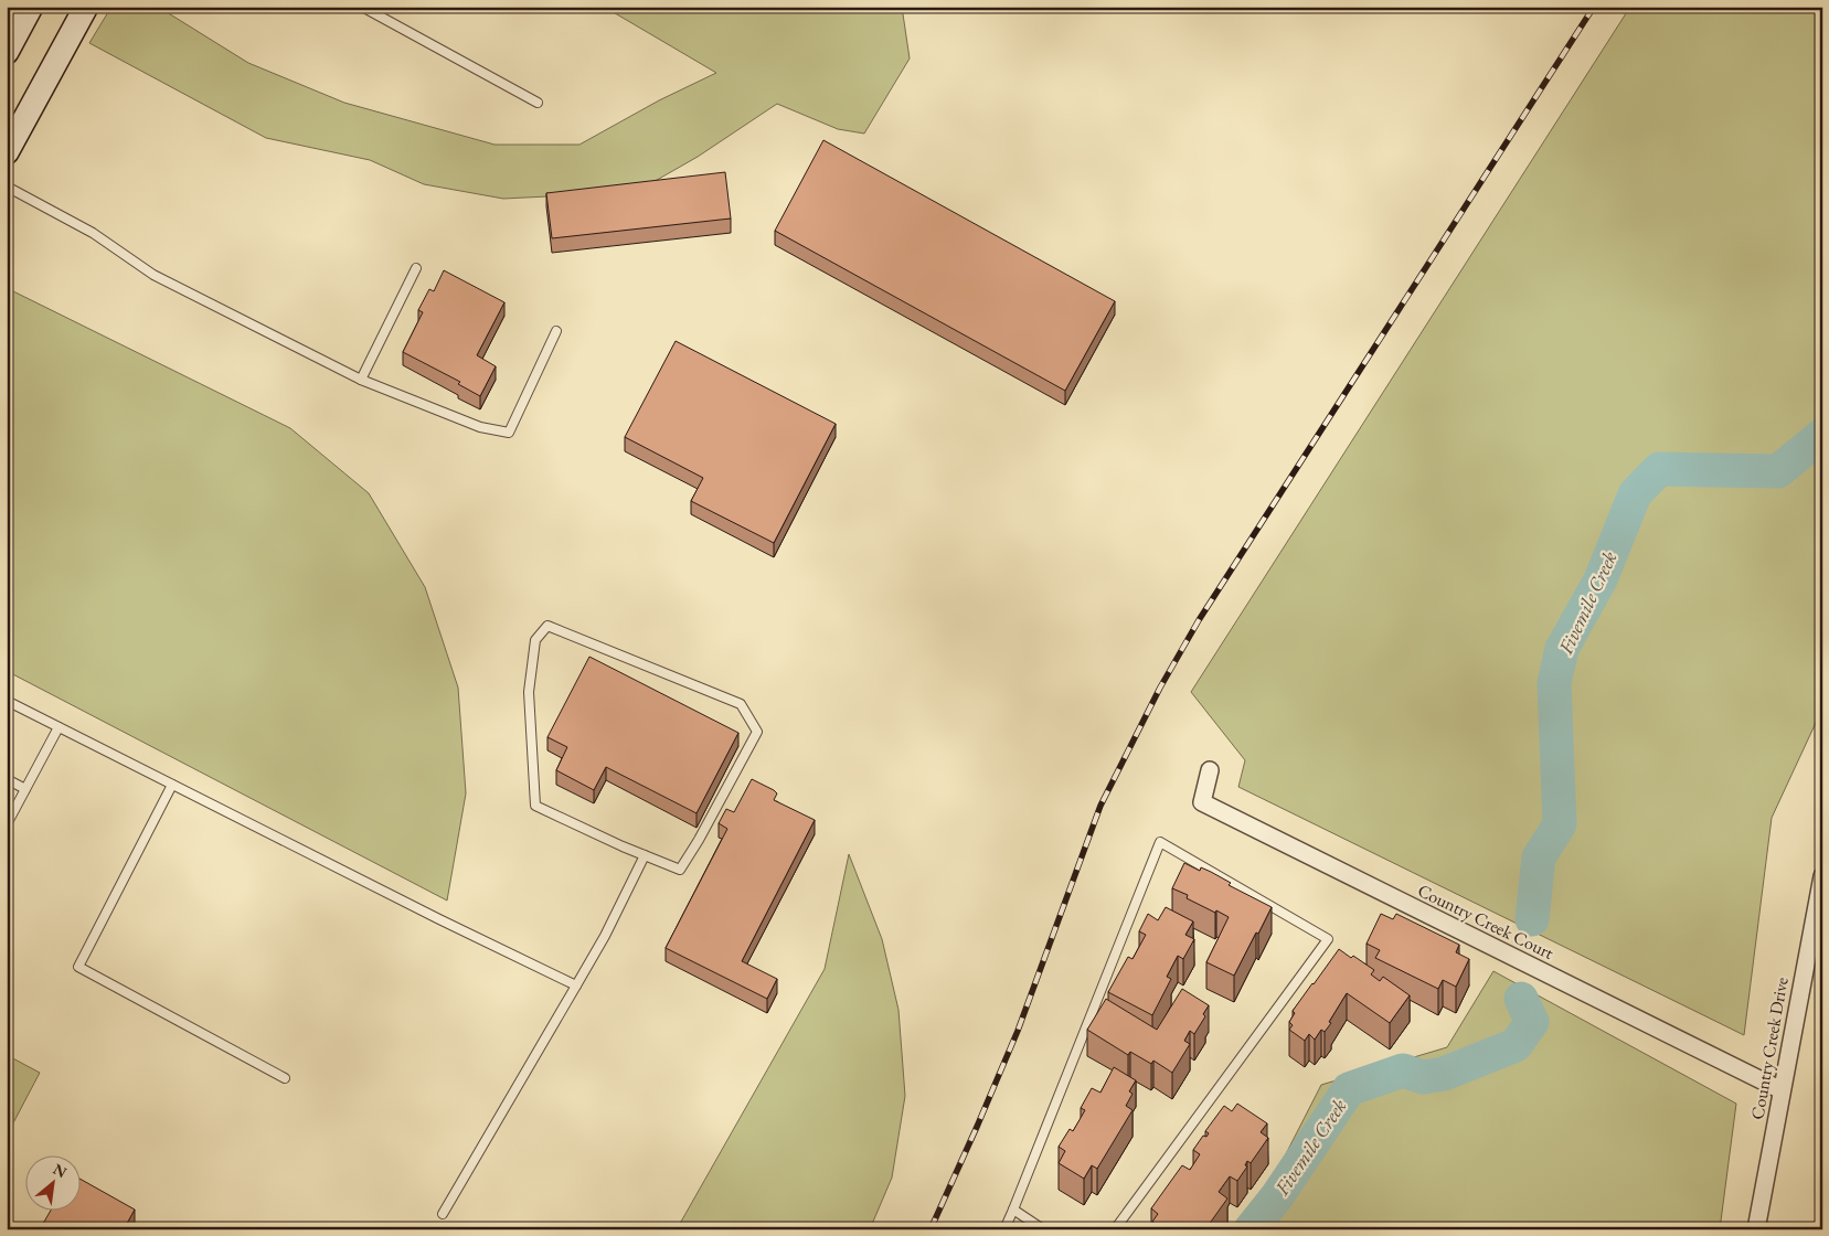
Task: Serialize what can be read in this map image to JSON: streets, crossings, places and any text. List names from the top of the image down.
{
  "streets": {
    "street": ["Country Creek Court", "Country Creek Drive"]
  },
  "crossings": [
    ["Country Creek Court", "Country Creek Drive"]
  ],
  "water": ["Fivemile Creek"],
  "north": "top right"
}
